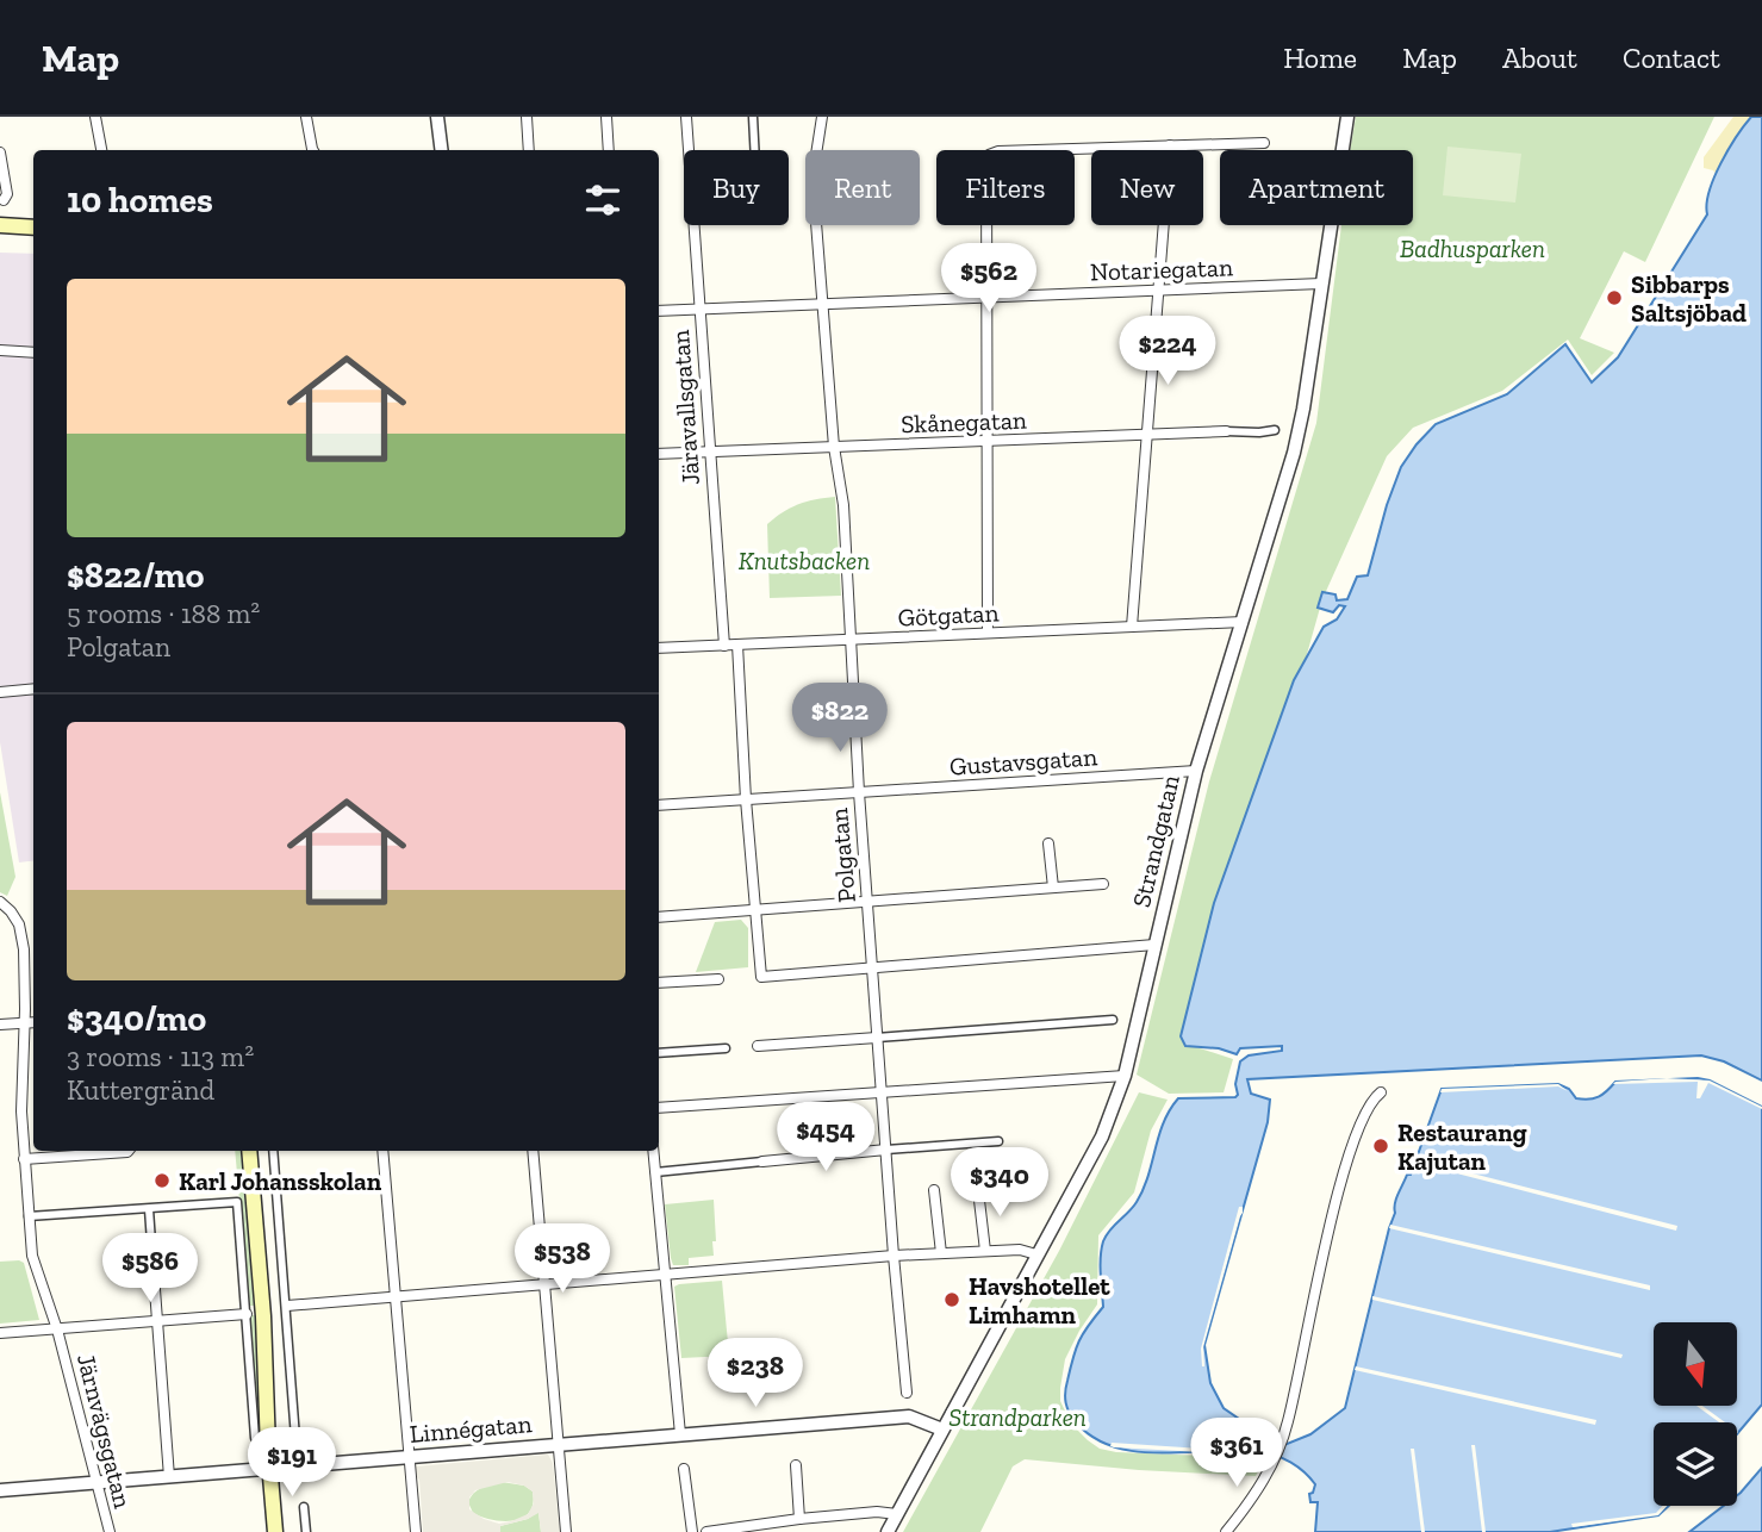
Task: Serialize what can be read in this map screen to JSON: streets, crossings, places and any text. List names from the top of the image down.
{
  "streets": {
    "street": [
      "Notariegatan",
      "Järavallsgatan",
      "Skånegatan",
      "Götgatan",
      "Gustavsgatan",
      "Strandgatan",
      "Polgatan",
      "Linnégatan",
      "Järnvägsgatan"
    ]
  },
  "crossings": [
    ["Notariegatan", "Järavallsgatan"],
    ["Notariegatan", "Strandgatan"],
    ["Notariegatan", "Polgatan"],
    ["Järavallsgatan", "Skånegatan"],
    ["Järavallsgatan", "Götgatan"],
    ["Skånegatan", "Polgatan"],
    ["Götgatan", "Strandgatan"],
    ["Götgatan", "Polgatan"],
    ["Gustavsgatan", "Strandgatan"],
    ["Gustavsgatan", "Polgatan"],
    ["Strandgatan", "Linnégatan"],
    ["Linnégatan", "Järnvägsgatan"]
  ],
  "parks": ["Badhusparken", "Knutsbacken", "Strandparken"],
  "places": [
    "Sibbarps Saltsjöbad",
    "Restaurang Kajutan",
    "Karl Johansskolan",
    "Havshotellet Limhamn"
  ],
  "north": "bottom",
  "page": {
    "header": "Map",
    "nav": [
      "Home",
      "Map",
      "About",
      "Contact"
    ],
    "chip": [
      "Buy",
      "Rent",
      "Filters",
      "New",
      "Apartment"
    ],
    "heading": "10 homes",
    "price": [
      "$562",
      "$224",
      "$822",
      "$454",
      "$340",
      "$538",
      "$586",
      "$238",
      "$361",
      "$191"
    ],
    "list": [
      {
        "name": "$822/mo",
        "note": "5 rooms · 188 m² · Polgatan"
      },
      {
        "name": "$340/mo",
        "note": "3 rooms · 113 m² · Kuttergränd"
      }
    ]
  }
}
